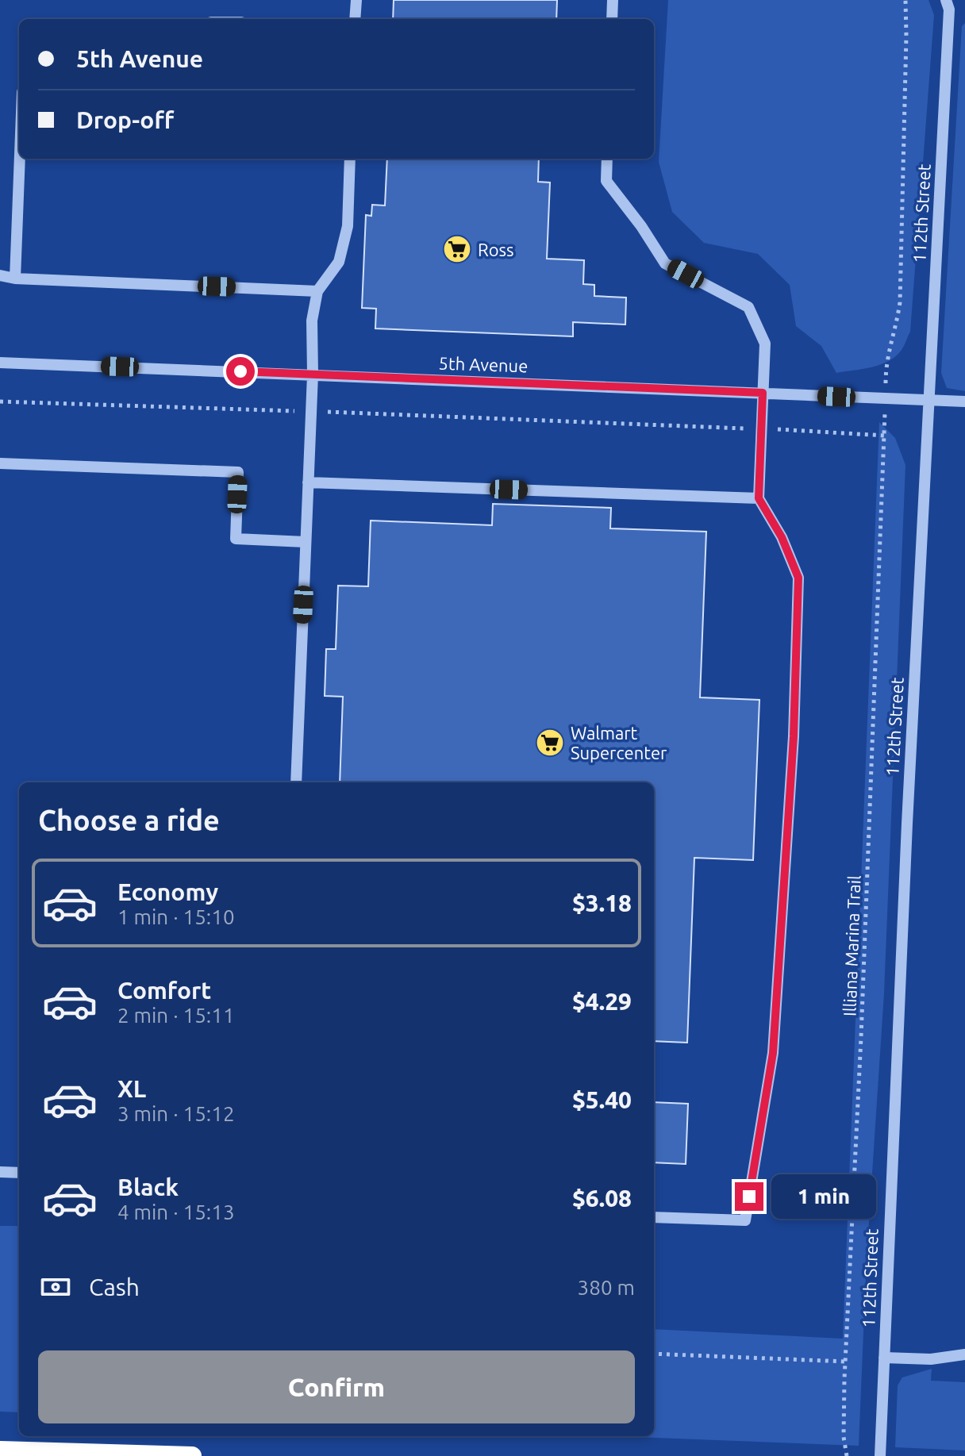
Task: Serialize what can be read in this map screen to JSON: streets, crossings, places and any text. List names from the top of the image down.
{
  "streets": {
    "street": ["112th Street", "5th Avenue"],
    "path": ["Illiana Marina Trail"]
  },
  "crossings": [
    ["112th Street", "5th Avenue"]
  ],
  "places": {
    "supermarket": ["Ross", "Walmart Supercenter"]
  },
  "page": {
    "banner": ["5th Avenue", "Drop-off"],
    "heading": "Choose a ride",
    "list": [
      {
        "name": "Economy",
        "note": "1 min · 15:10",
        "value": "$3.18"
      },
      {
        "name": "Comfort",
        "note": "2 min · 15:11",
        "value": "$4.29"
      },
      {
        "name": "XL",
        "note": "3 min · 15:12",
        "value": "$5.40"
      },
      {
        "name": "Black",
        "note": "4 min · 15:13",
        "value": "$6.08"
      }
    ],
    "bubble": "1 min",
    "pay": ["Cash", "380 m"],
    "buttons": "Confirm"
  }
}
